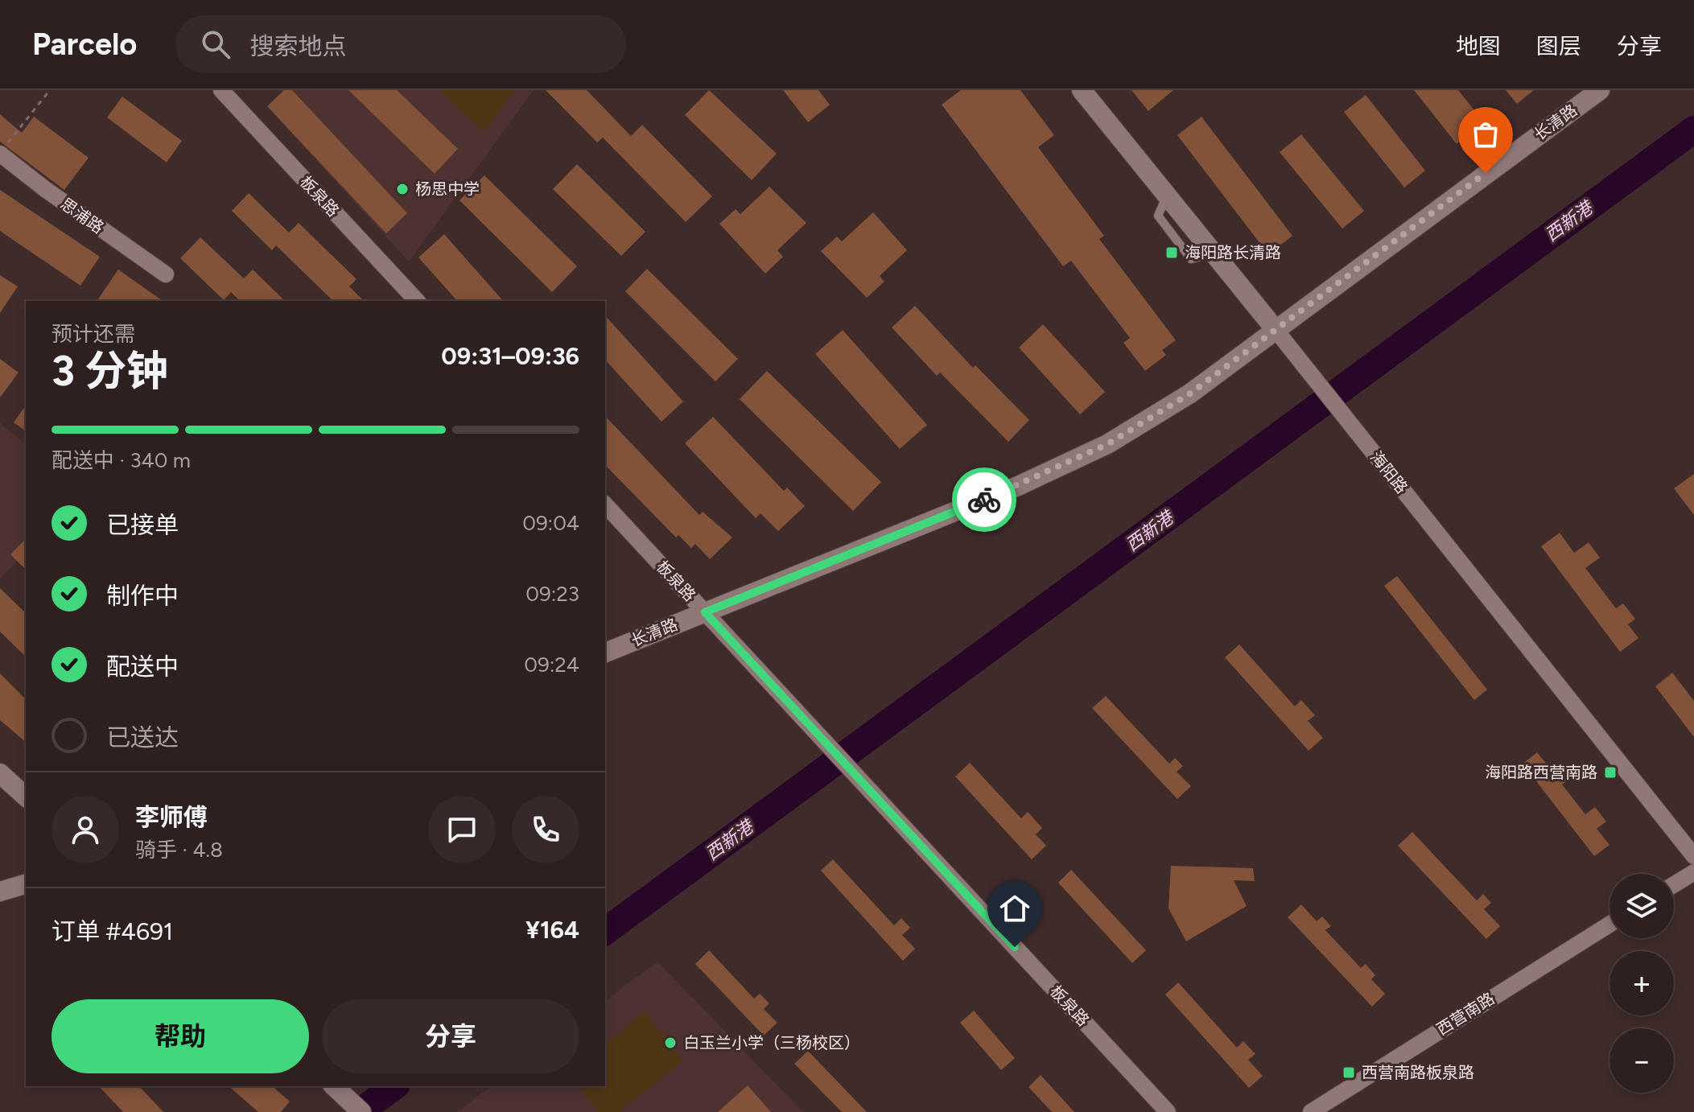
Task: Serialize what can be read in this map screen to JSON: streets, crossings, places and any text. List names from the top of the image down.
{
  "streets": {
    "main road": ["长清路", "海阳路"],
    "street": ["板泉路", "思浦路", "西营南路"]
  },
  "crossings": [
    ["长清路", "板泉路"],
    ["长清路", "海阳路"]
  ],
  "water": ["西新港"],
  "places": {
    "other": ["杨思中学", "白玉兰小学（三杨校区）"],
    "transit": ["海阳路长清路", "海阳路西营南路", "西营南路板泉路"]
  },
  "page": {
    "header": "Parcelo",
    "search": "搜索地点",
    "nav": ["地图", "图层", "分享"],
    "heading": ["3 分钟", "预计还需", "09:31–09:36"],
    "panel": [
      "李师傅",
      "骑手 · 4.8",
      "订单 #4691",
      "¥164"
    ],
    "bar": "配送中 · 340 m",
    "list": [
      ["已接单", "09:04"],
      ["制作中", "09:23"],
      ["配送中", "09:24"],
      "已送达"
    ],
    "map_buttons": ["+", "−"],
    "buttons": ["帮助", "分享"]
  }
}
